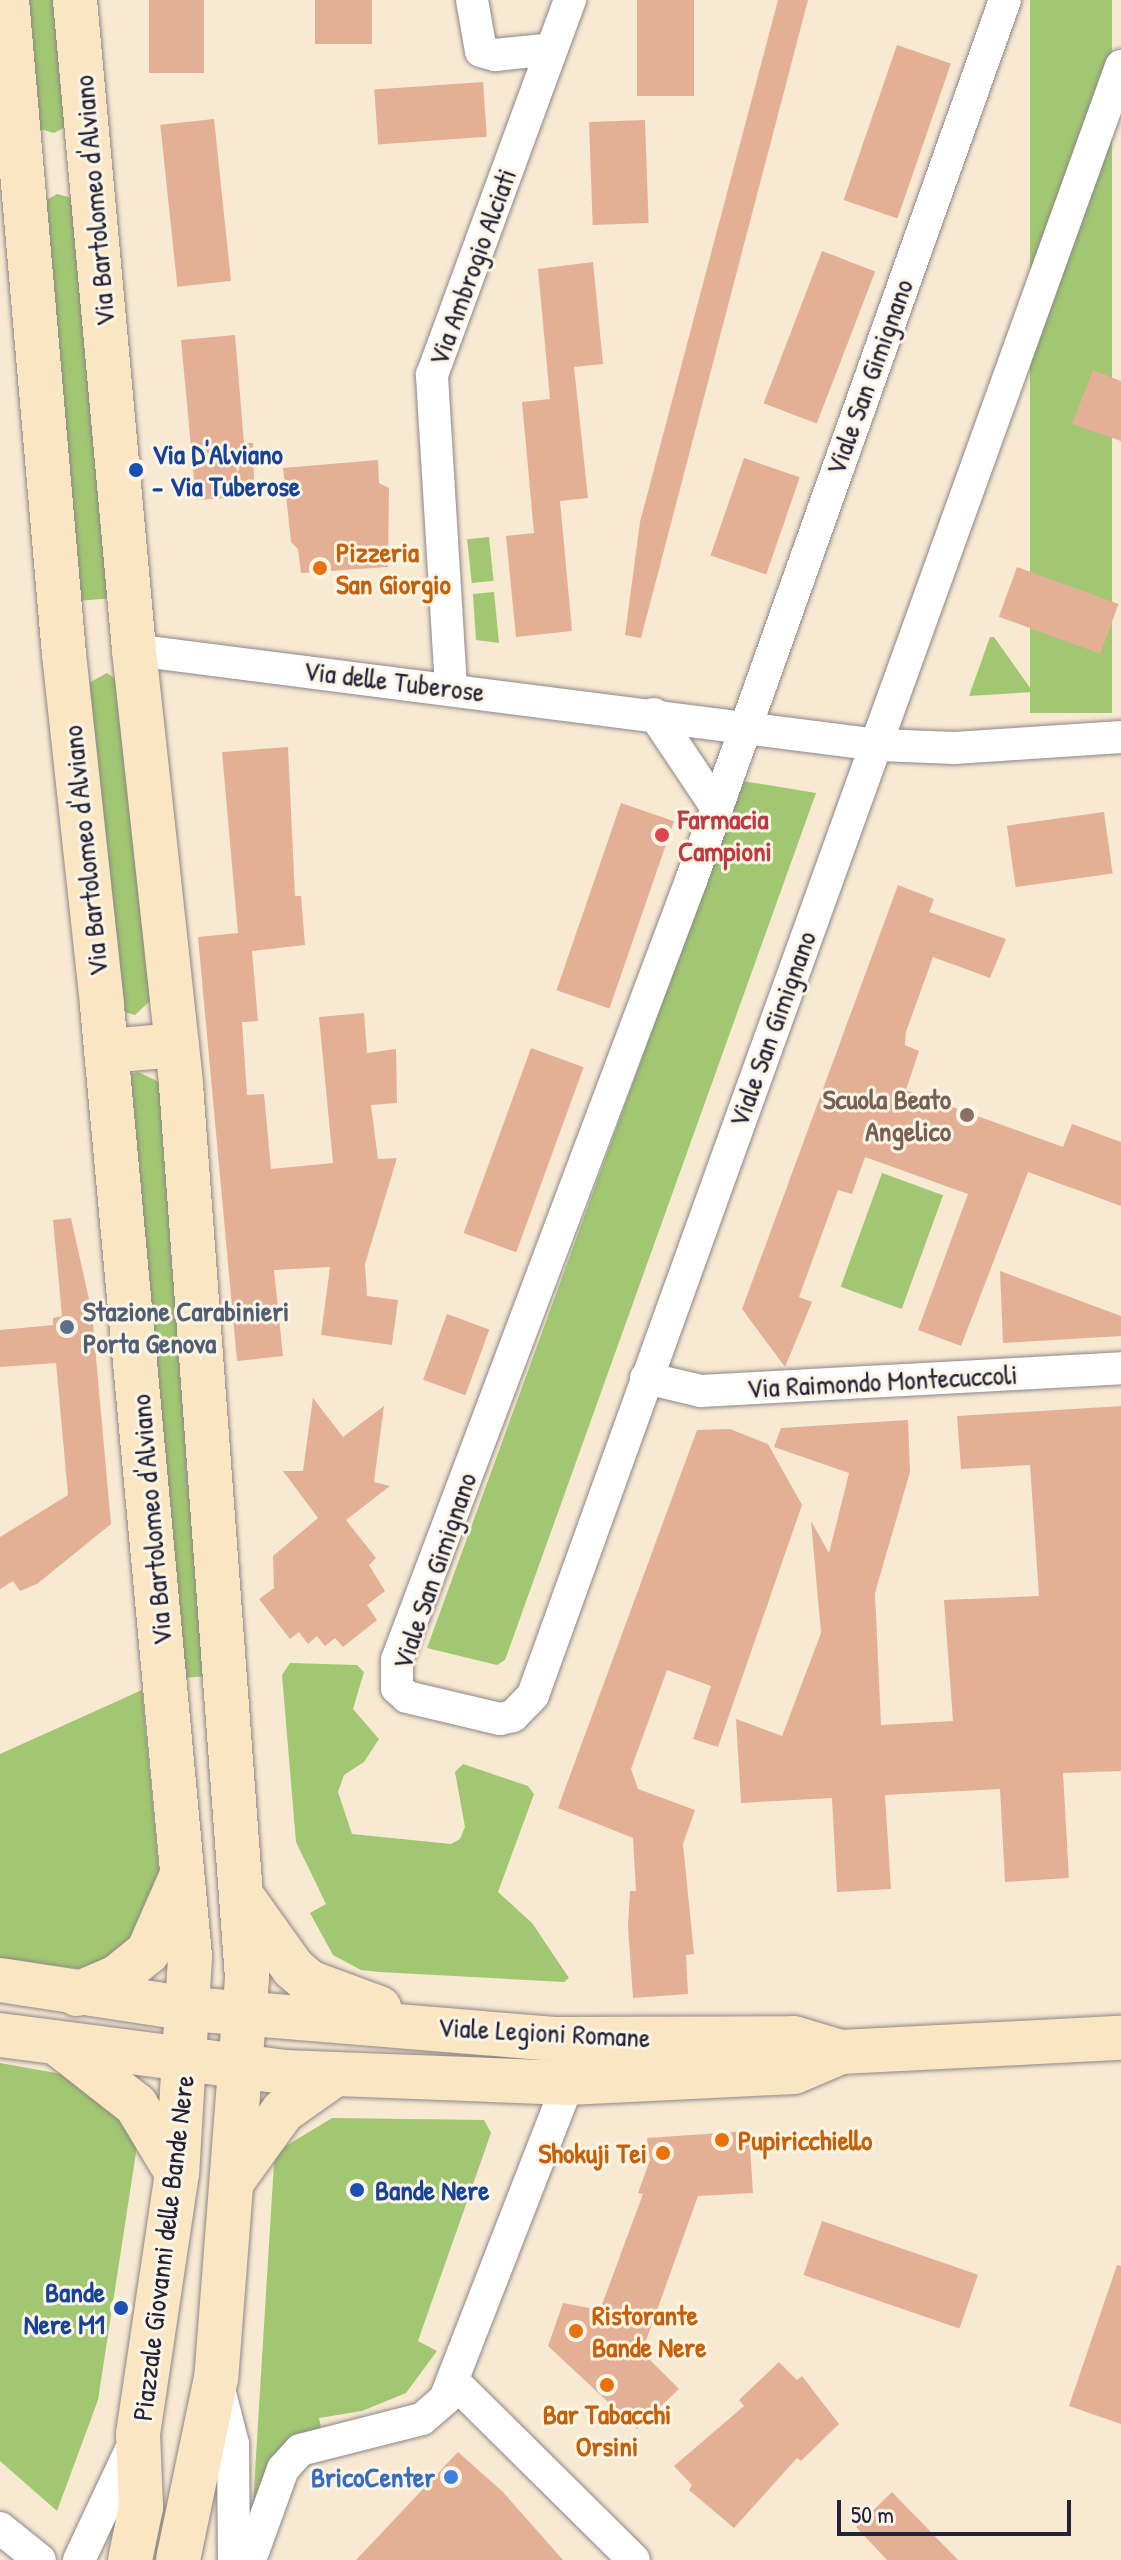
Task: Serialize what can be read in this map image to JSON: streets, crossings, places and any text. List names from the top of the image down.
{
  "streets": {
    "main road": ["Via Bartolomeo d'Alviano", "Viale Legioni Romane", "Piazzale Giovanni delle Bande Nere"],
    "street": [
      "Via Ambrogio Alciati",
      "Viale San Gimignano",
      "Via delle Tuberose",
      "Via Raimondo Montecuccoli"
    ]
  },
  "crossings": [
    ["Via Bartolomeo d'Alviano", "Via delle Tuberose"],
    ["Via Bartolomeo d'Alviano", "Piazzale Giovanni delle Bande Nere"],
    ["Via Ambrogio Alciati", "Via delle Tuberose"],
    ["Viale San Gimignano", "Via delle Tuberose"],
    ["Viale San Gimignano", "Via Raimondo Montecuccoli"],
    ["Viale Legioni Romane", "Piazzale Giovanni delle Bande Nere"]
  ],
  "places": [
    "Via D'Alviano - Via Tuberose",
    "Pizzeria San Giorgio",
    "Farmacia Campioni",
    "Scuola Beato Angelico",
    "Stazione Carabinieri Porta Genova",
    "Pupiricchiello",
    "Shokuji Tei",
    "Bande Nere",
    "Bande Nere M1",
    "Ristorante Bande Nere",
    "Bar Tabacchi Orsini",
    "BricoCenter"
  ],
  "scale_bar": "50 m"
}
